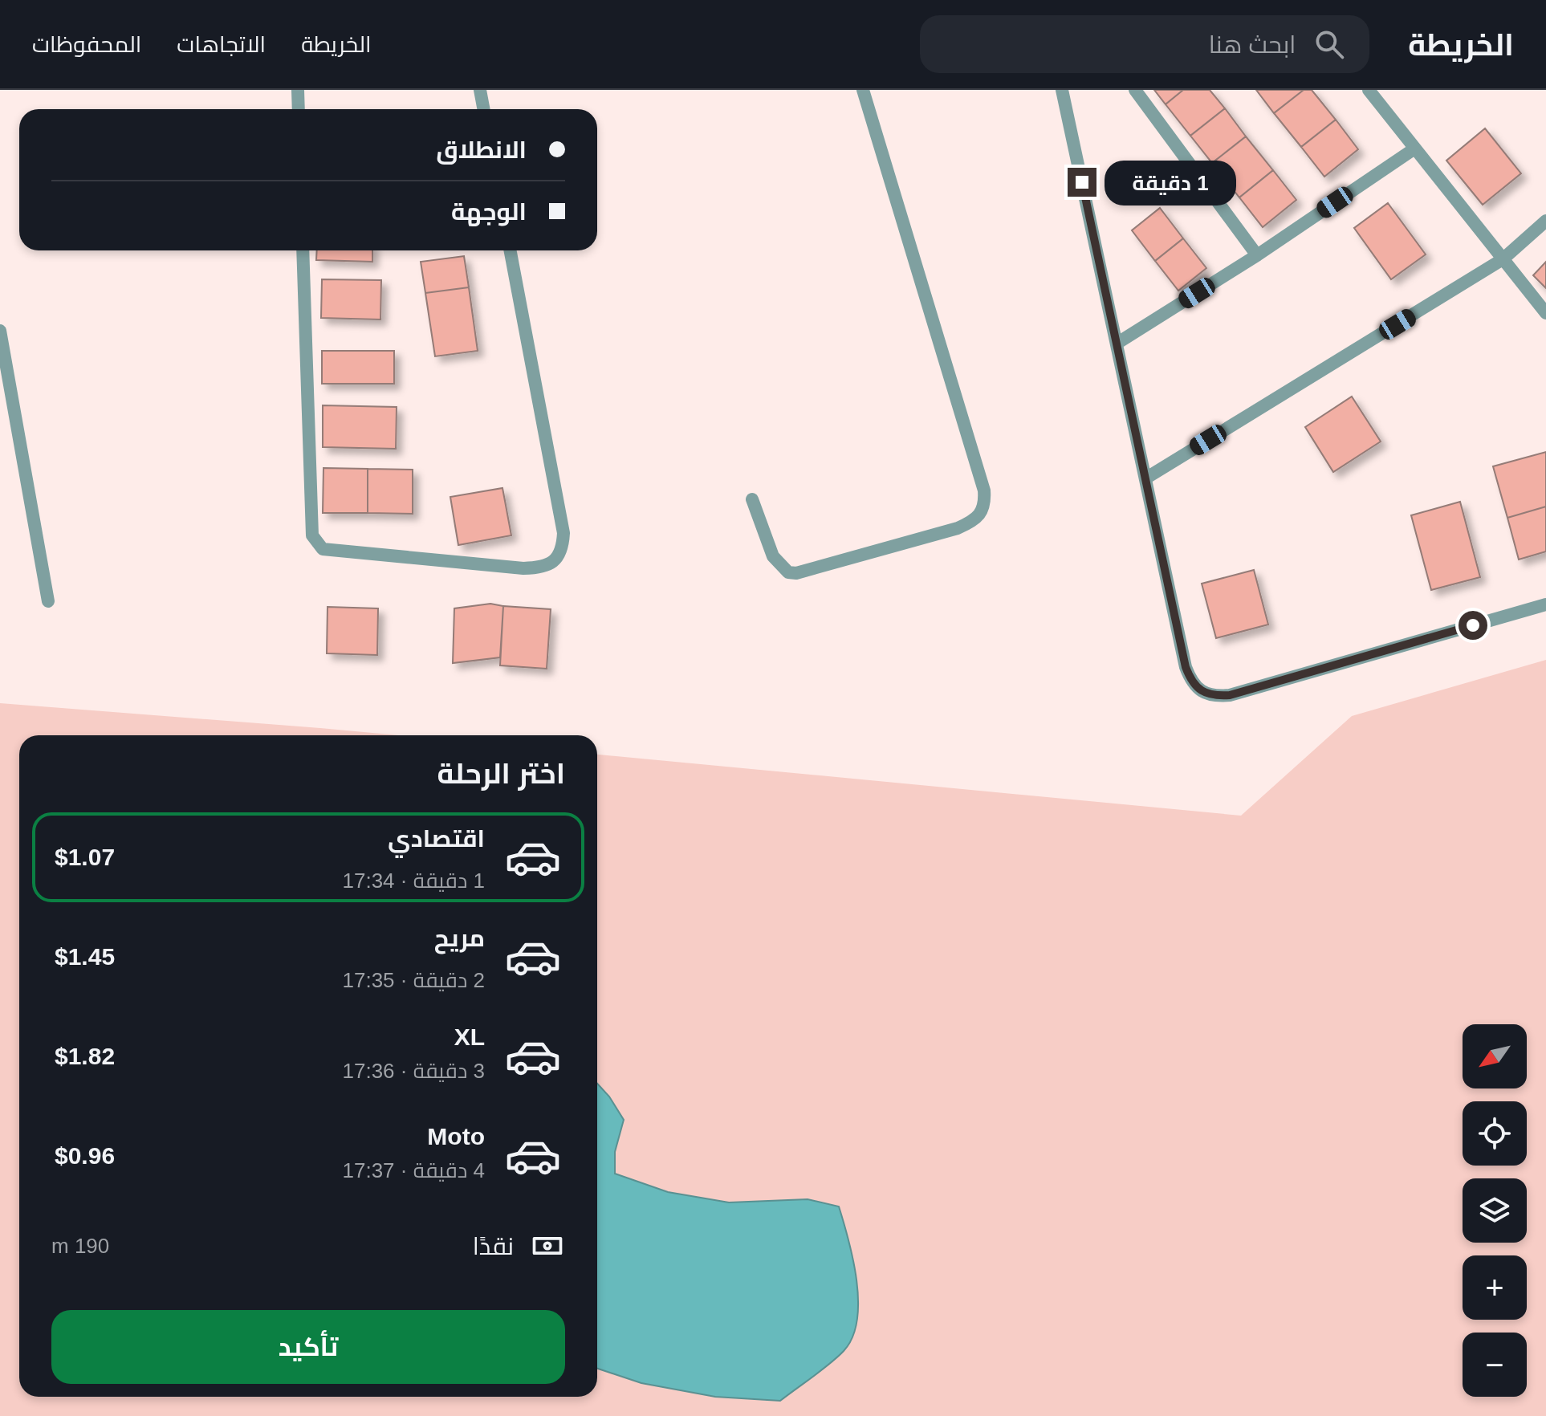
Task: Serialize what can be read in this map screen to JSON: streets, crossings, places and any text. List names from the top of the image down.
{
  "north": "bottom left",
  "page": {
    "header": "الخريطة",
    "search": "ابحث هنا",
    "nav": ["الخريطة", "الاتجاهات", "المحفوظات"],
    "banner": ["الانطلاق", "الوجهة"],
    "bubble": "1 دقيقة",
    "heading": "اختر الرحلة",
    "list": [
      {
        "name": "اقتصادي",
        "note": "1 دقيقة · 17:34",
        "value": "$1.07"
      },
      {
        "name": "مريح",
        "note": "2 دقيقة · 17:35",
        "value": "$1.45"
      },
      {
        "name": "XL",
        "note": "3 دقيقة · 17:36",
        "value": "$1.82"
      },
      {
        "name": "Moto",
        "note": "4 دقيقة · 17:37",
        "value": "$0.96"
      }
    ],
    "map_buttons": ["+", "−"],
    "pay": ["نقدًا", "190 m"],
    "buttons": "تأكيد"
  }
}
